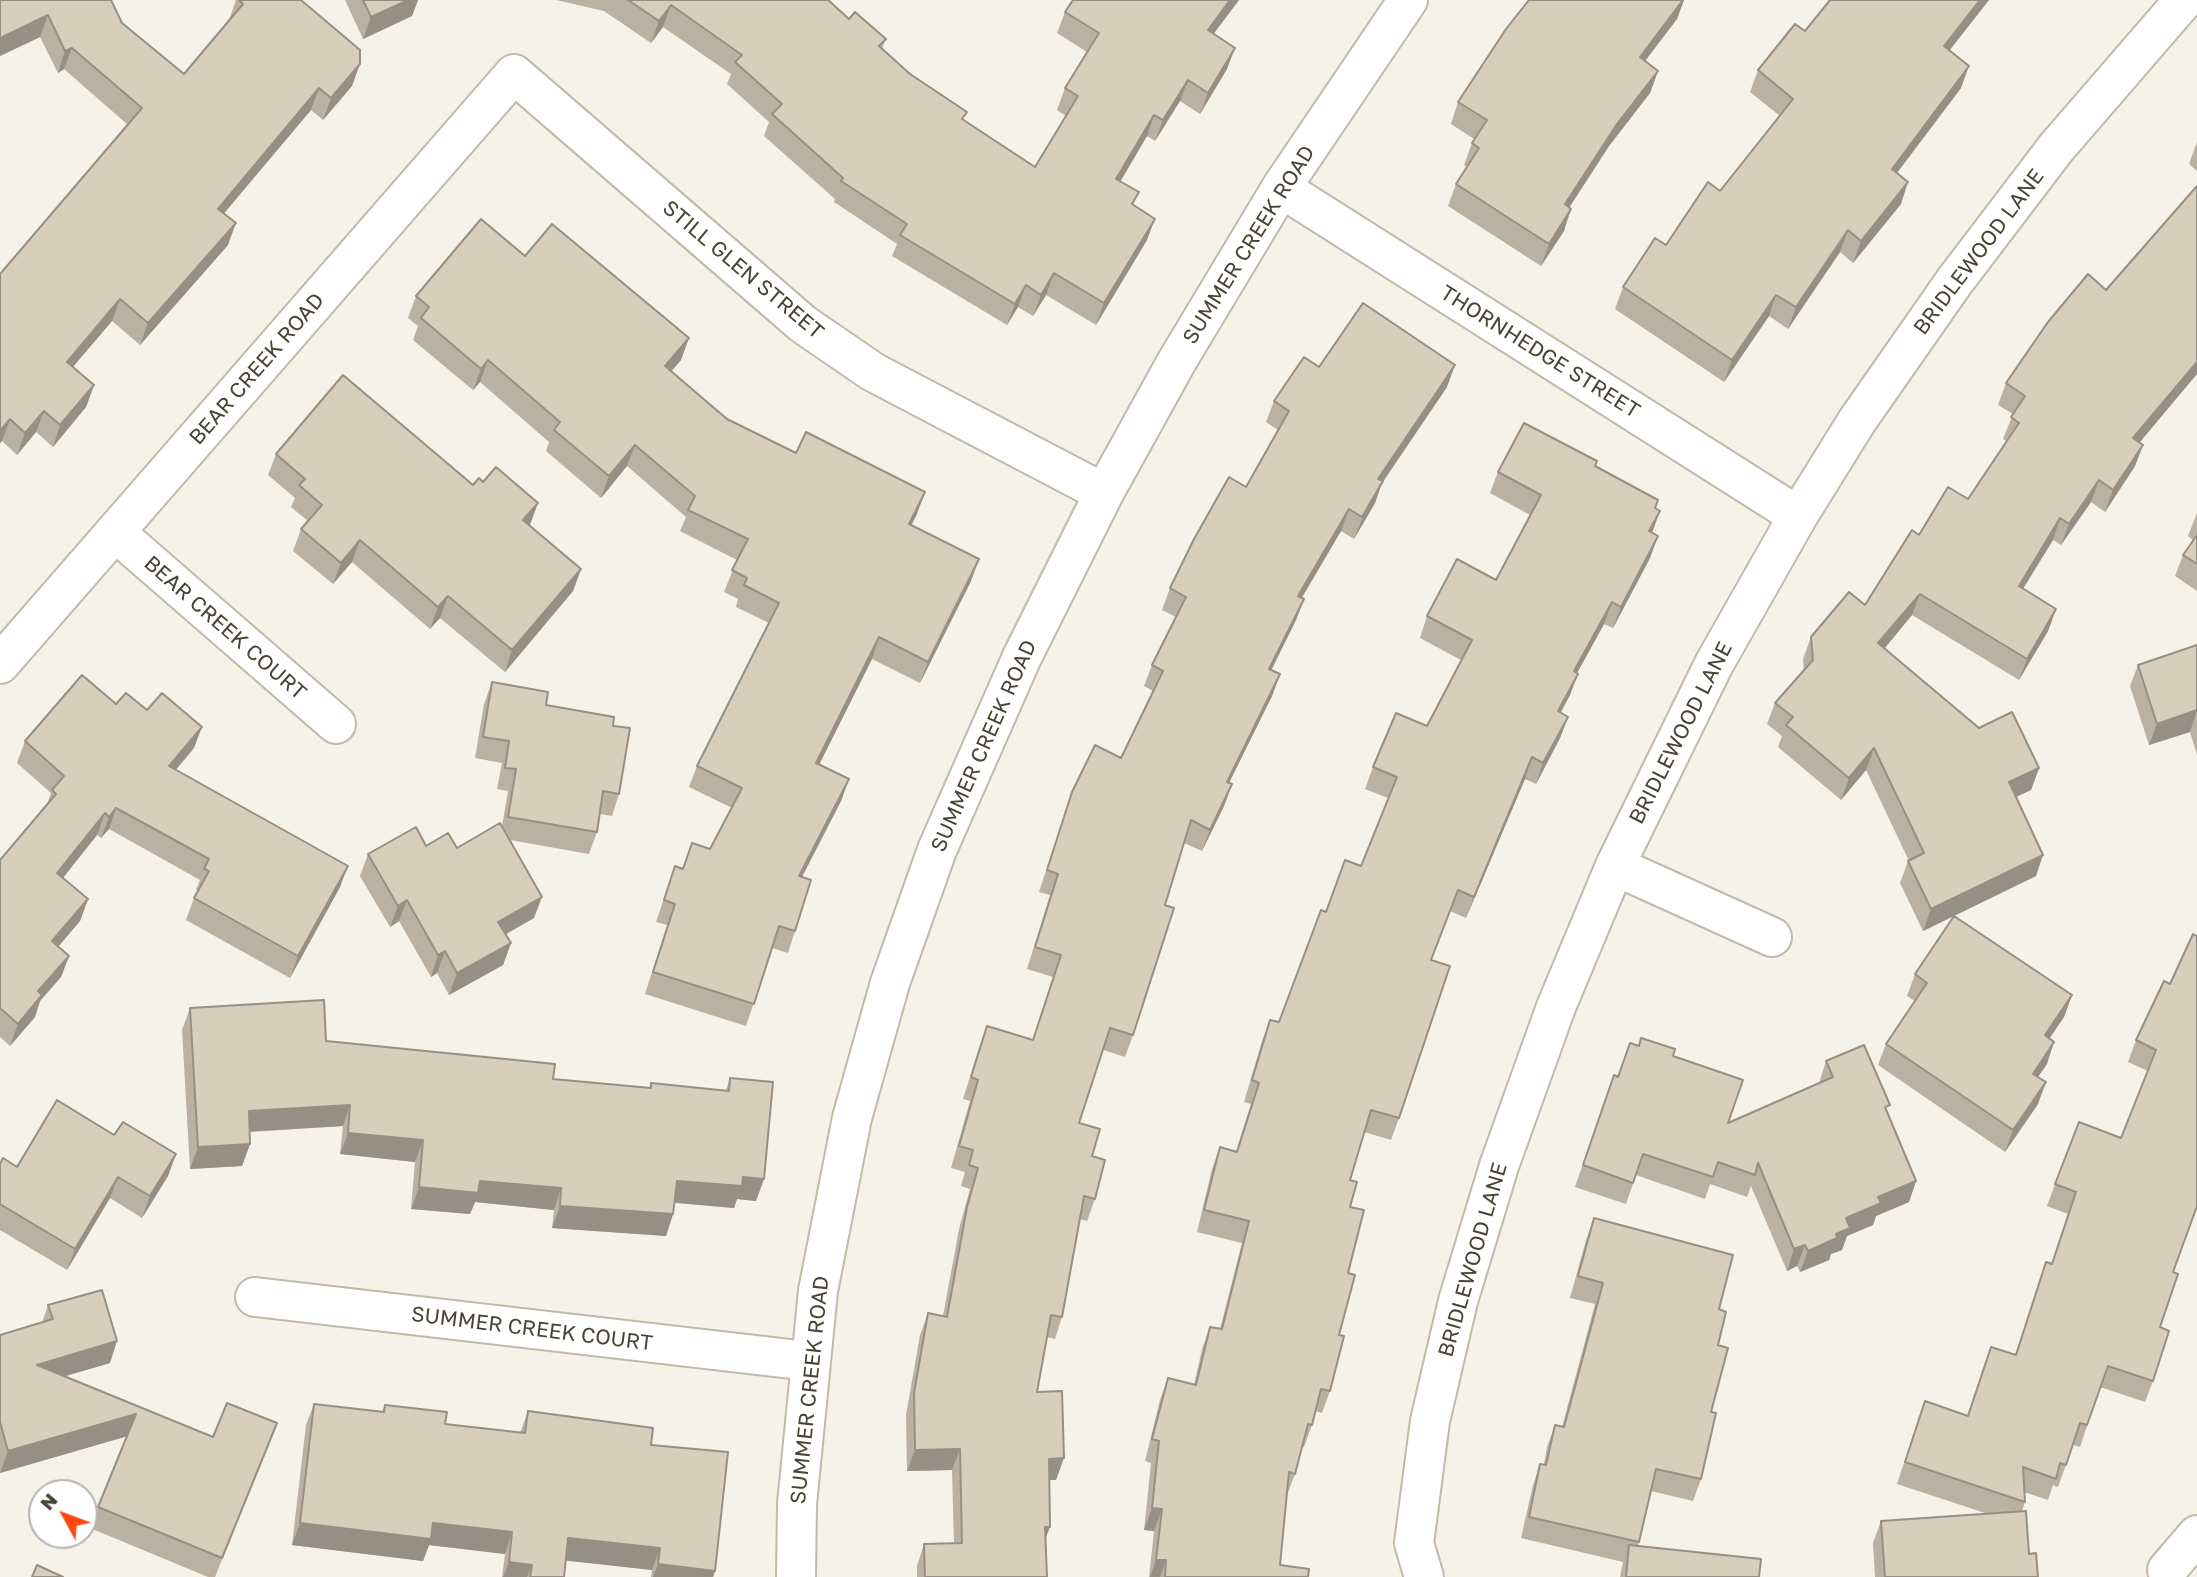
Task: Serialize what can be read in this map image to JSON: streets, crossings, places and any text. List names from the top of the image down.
{
  "streets": {
    "street": [
      "SUMMER CREEK ROAD",
      "BRIDLEWOOD LANE",
      "STILL GLEN STREET",
      "THORNHEDGE STREET",
      "BEAR CREEK ROAD",
      "BEAR CREEK COURT",
      "SUMMER CREEK COURT"
    ]
  },
  "crossings": [
    ["SUMMER CREEK ROAD", "STILL GLEN STREET"],
    ["SUMMER CREEK ROAD", "THORNHEDGE STREET"],
    ["SUMMER CREEK ROAD", "SUMMER CREEK COURT"],
    ["BRIDLEWOOD LANE", "THORNHEDGE STREET"],
    ["STILL GLEN STREET", "BEAR CREEK ROAD"],
    ["BEAR CREEK ROAD", "BEAR CREEK COURT"]
  ],
  "north": "top left"
}
